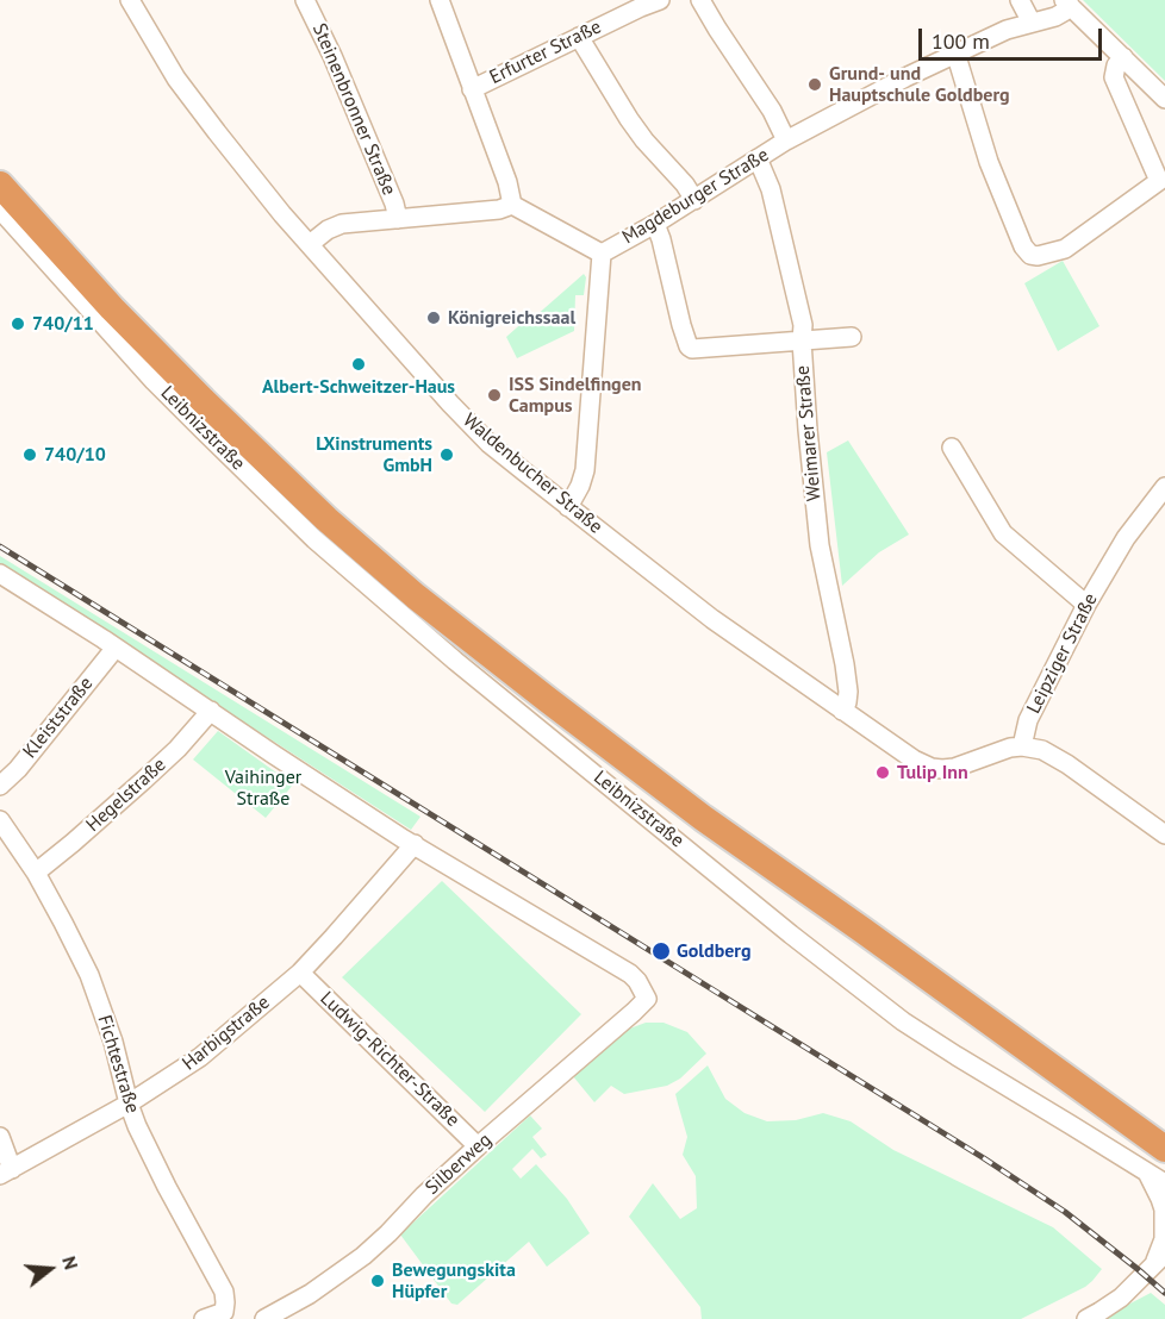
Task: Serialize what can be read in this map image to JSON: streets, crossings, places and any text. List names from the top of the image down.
{
  "streets": {
    "street": [
      "Erfurter Straße",
      "Steinenbronner Straße",
      "Magdeburger Straße",
      "Leibnizstraße",
      "Weimarer Straße",
      "Waldenbucher Straße",
      "Leipziger Straße",
      "Kleiststraße",
      "Hegelstraße",
      "Harbigstraße",
      "Ludwig-Richter-Straße",
      "Fichtestraße",
      "Silberweg"
    ]
  },
  "crossings": [
    ["Magdeburger Straße", "Weimarer Straße"],
    ["Weimarer Straße", "Waldenbucher Straße"],
    ["Waldenbucher Straße", "Leipziger Straße"],
    ["Hegelstraße", "Fichtestraße"],
    ["Harbigstraße", "Ludwig-Richter-Straße"],
    ["Harbigstraße", "Fichtestraße"],
    ["Harbigstraße", "Silberweg"],
    ["Ludwig-Richter-Straße", "Silberweg"]
  ],
  "parks": ["Vaihinger Straße"],
  "places": [
    "Grund- und Hauptschule Goldberg",
    "Königreichssaal",
    "740/11",
    "Albert-Schweitzer-Haus",
    "ISS Sindelfingen Campus",
    "740/10",
    "LXinstruments GmbH",
    "Tulip Inn",
    "Goldberg",
    "Bewegungskita Hüpfer"
  ],
  "scale_bar": "100 m",
  "north": "right"
}
